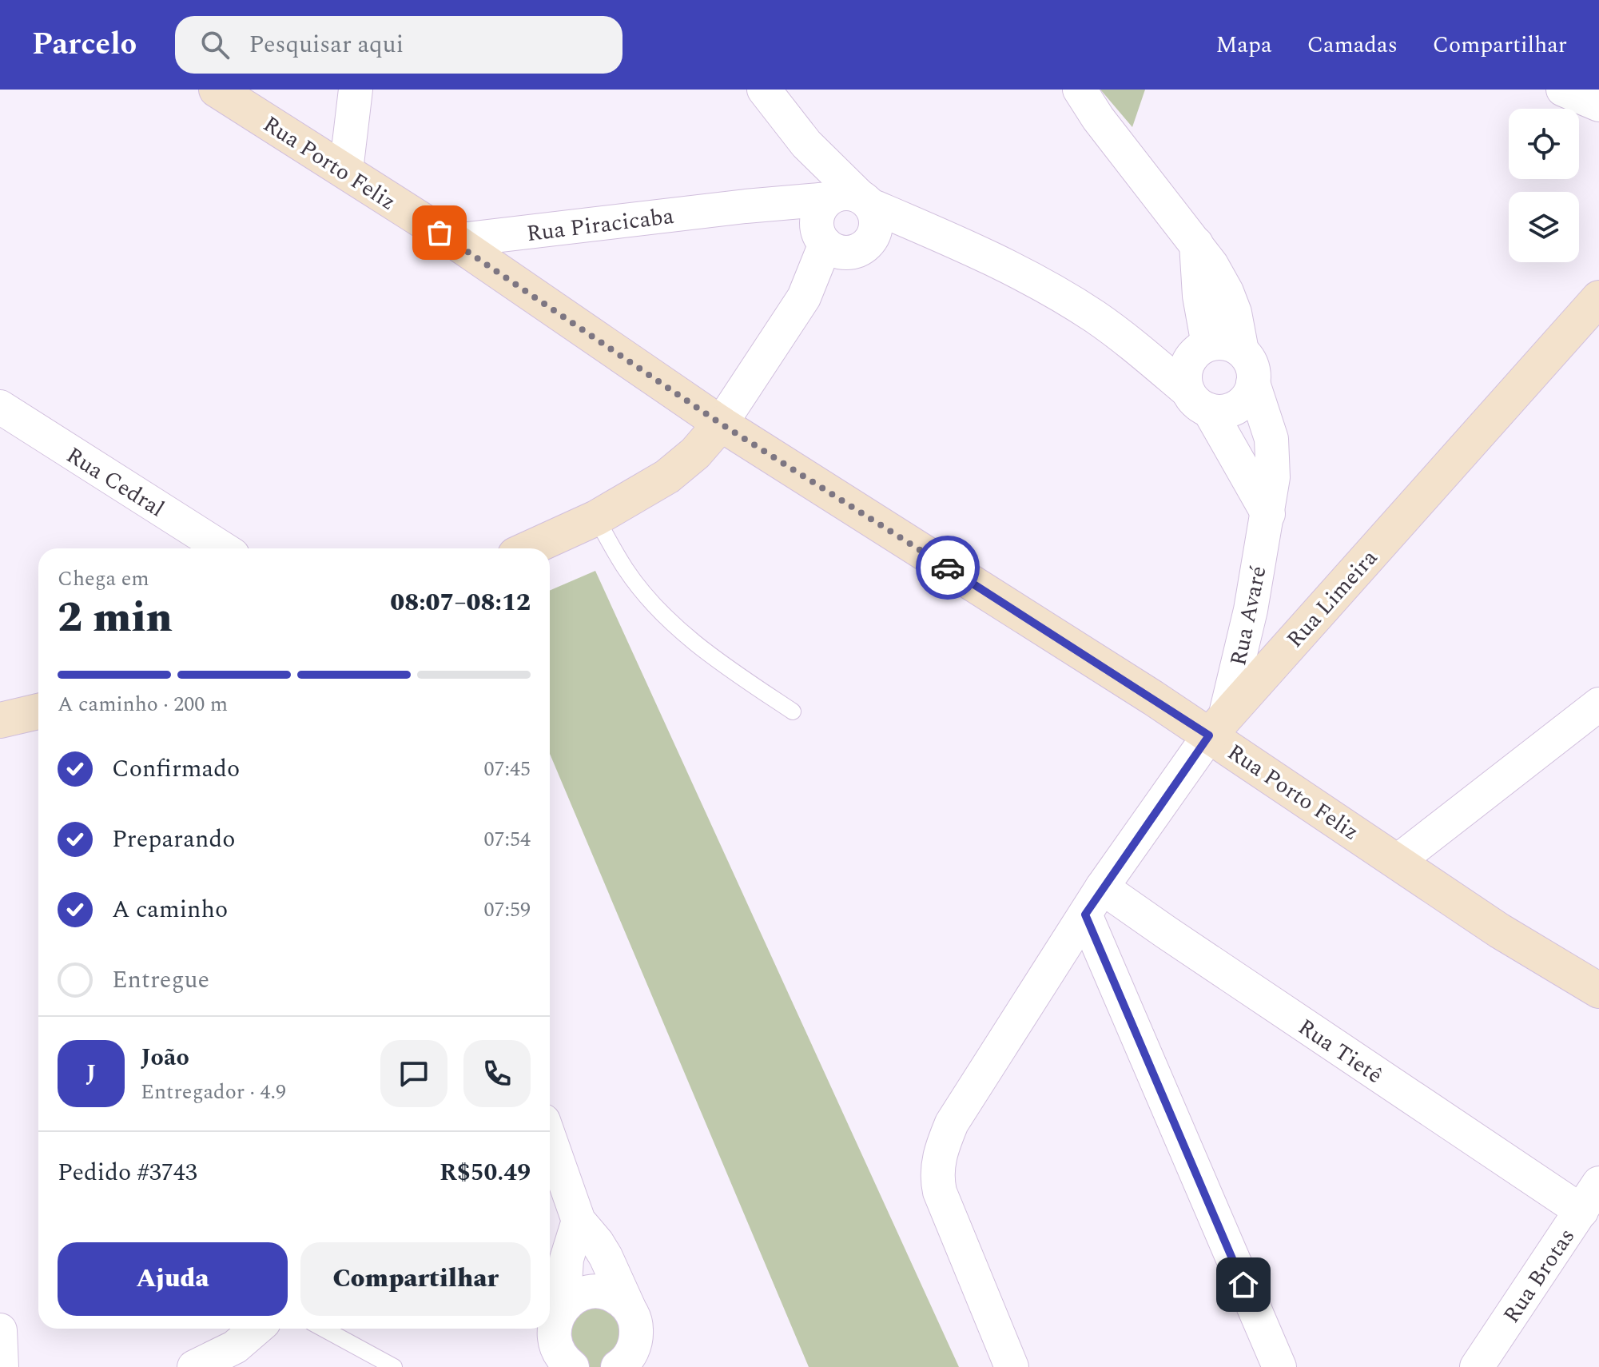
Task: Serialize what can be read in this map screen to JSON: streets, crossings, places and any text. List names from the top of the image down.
{
  "streets": {
    "main road": ["Rua Porto Feliz", "Rua Limeira"],
    "street": [
      "Rua Piracicaba",
      "Rua Cedral",
      "Rua Avaré",
      "Rua Tietê",
      "Rua Brotas"
    ]
  },
  "crossings": [
    ["Rua Porto Feliz", "Rua Piracicaba"],
    ["Rua Porto Feliz", "Rua Limeira"],
    ["Rua Porto Feliz", "Rua Avaré"],
    ["Rua Limeira", "Rua Avaré"],
    ["Rua Limeira", "Rua Tietê"],
    ["Rua Tietê", "Rua Brotas"]
  ],
  "page": {
    "header": "Parcelo",
    "search": "Pesquisar aqui",
    "nav": ["Mapa", "Camadas", "Compartilhar"],
    "heading": ["2 min", "Chega em", "08:07–08:12"],
    "panel": [
      "João",
      "Entregador · 4.9",
      "Pedido #3743",
      "R$50.49"
    ],
    "bar": "A caminho · 200 m",
    "list": [
      ["Confirmado", "07:45"],
      ["Preparando", "07:54"],
      ["A caminho", "07:59"],
      "Entregue"
    ],
    "round": "J",
    "buttons": ["Ajuda", "Compartilhar"]
  }
}
